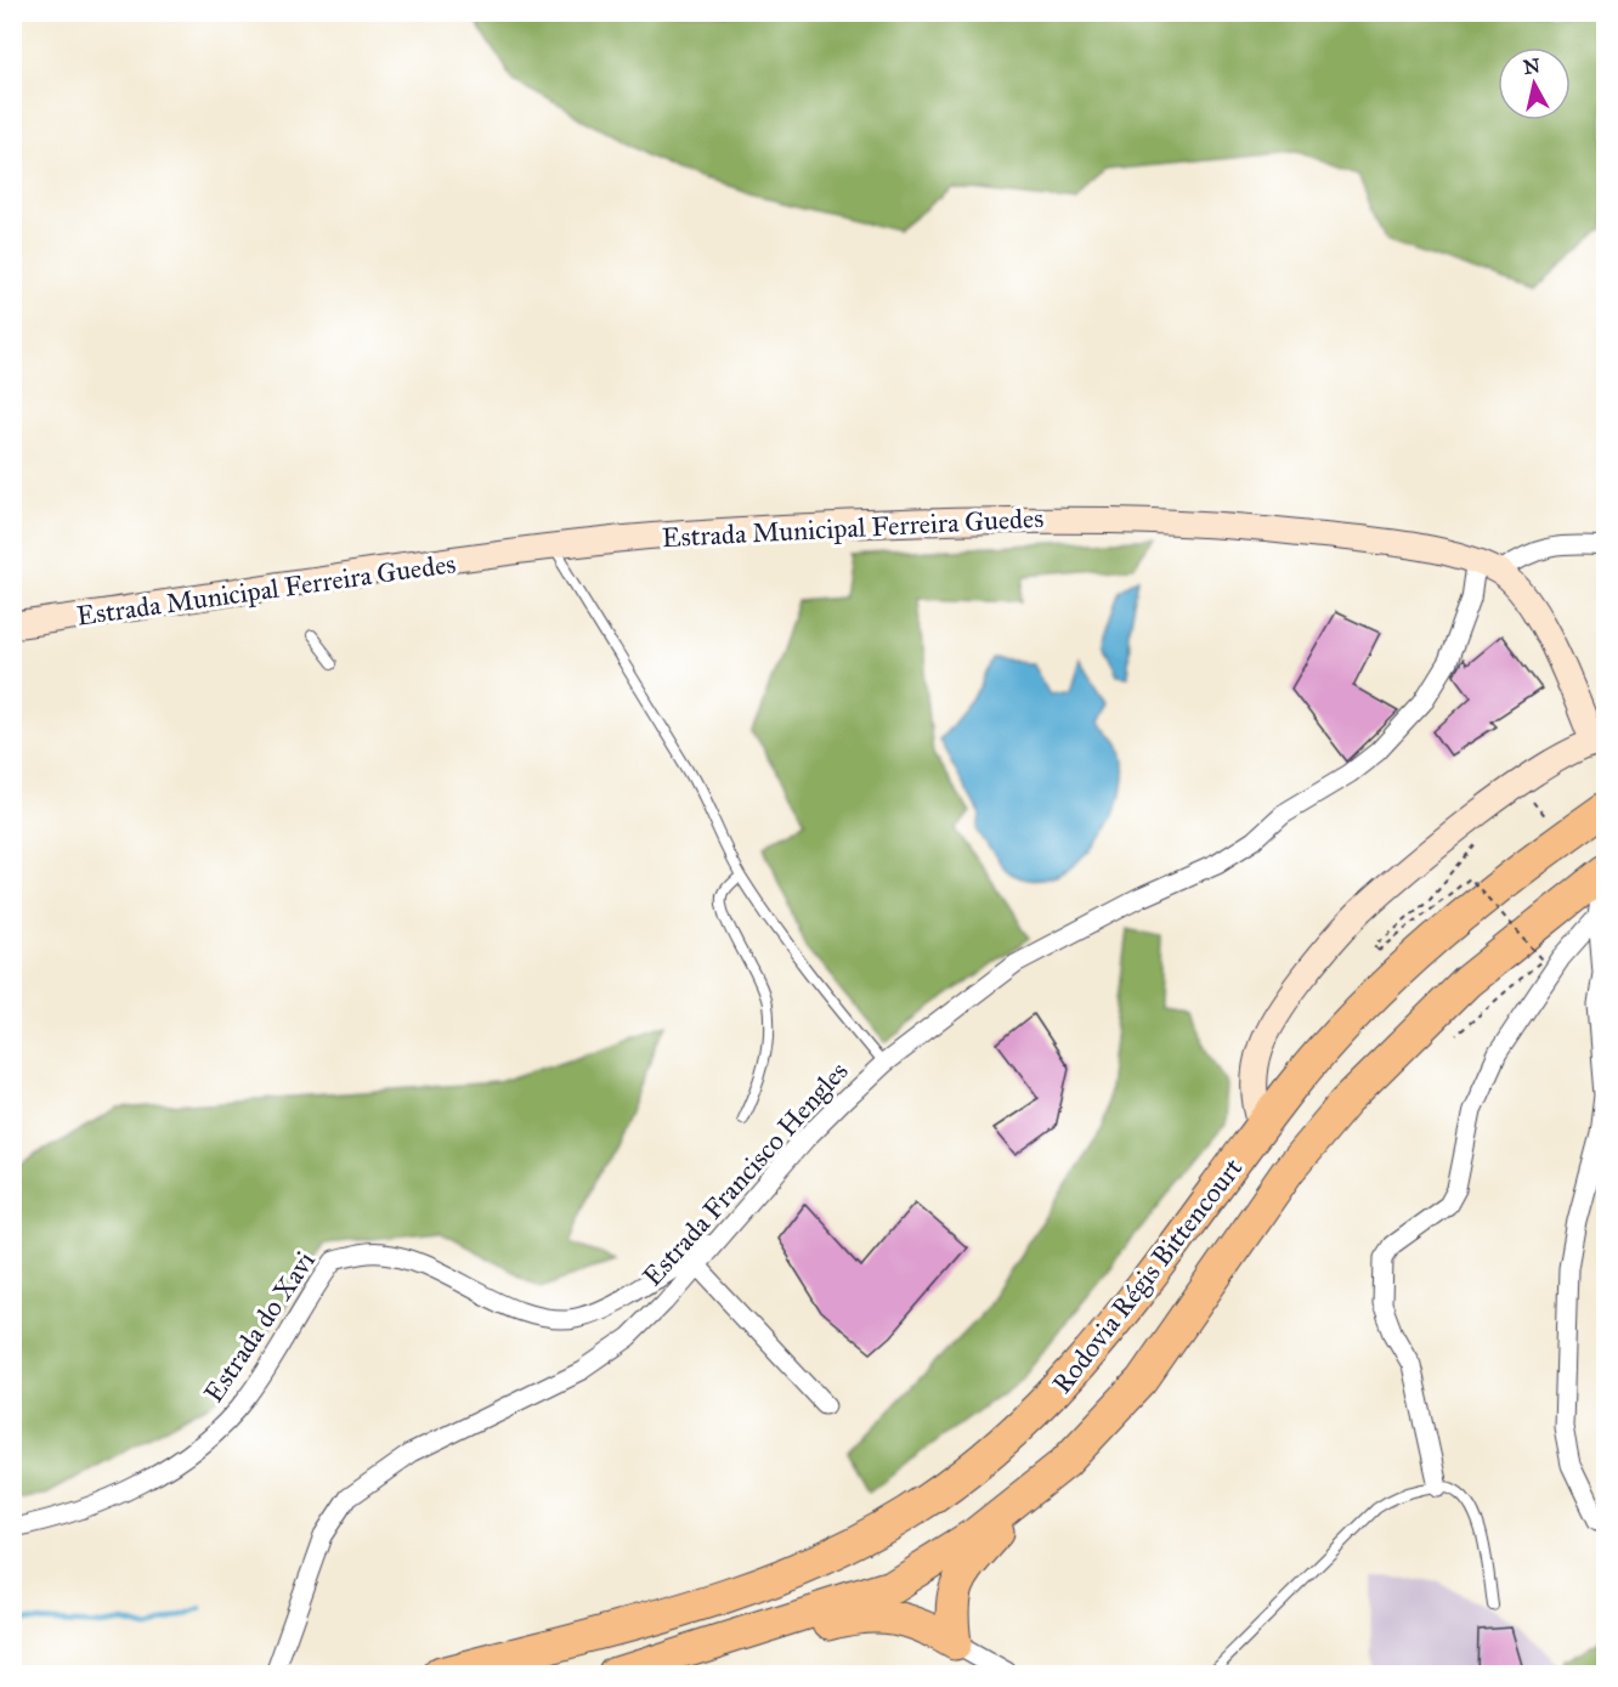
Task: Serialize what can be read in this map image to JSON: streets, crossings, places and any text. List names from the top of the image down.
{
  "streets": {
    "highway": ["Rodovia Régis Bittencourt"],
    "street": ["Estrada Municipal Ferreira Guedes", "Estrada Francisco Hengles", "Estrada do Xavi"]
  },
  "crossings": [
    ["Estrada Municipal Ferreira Guedes", "Estrada Francisco Hengles"],
    ["Estrada Francisco Hengles", "Estrada do Xavi"]
  ],
  "north": "top"
}
